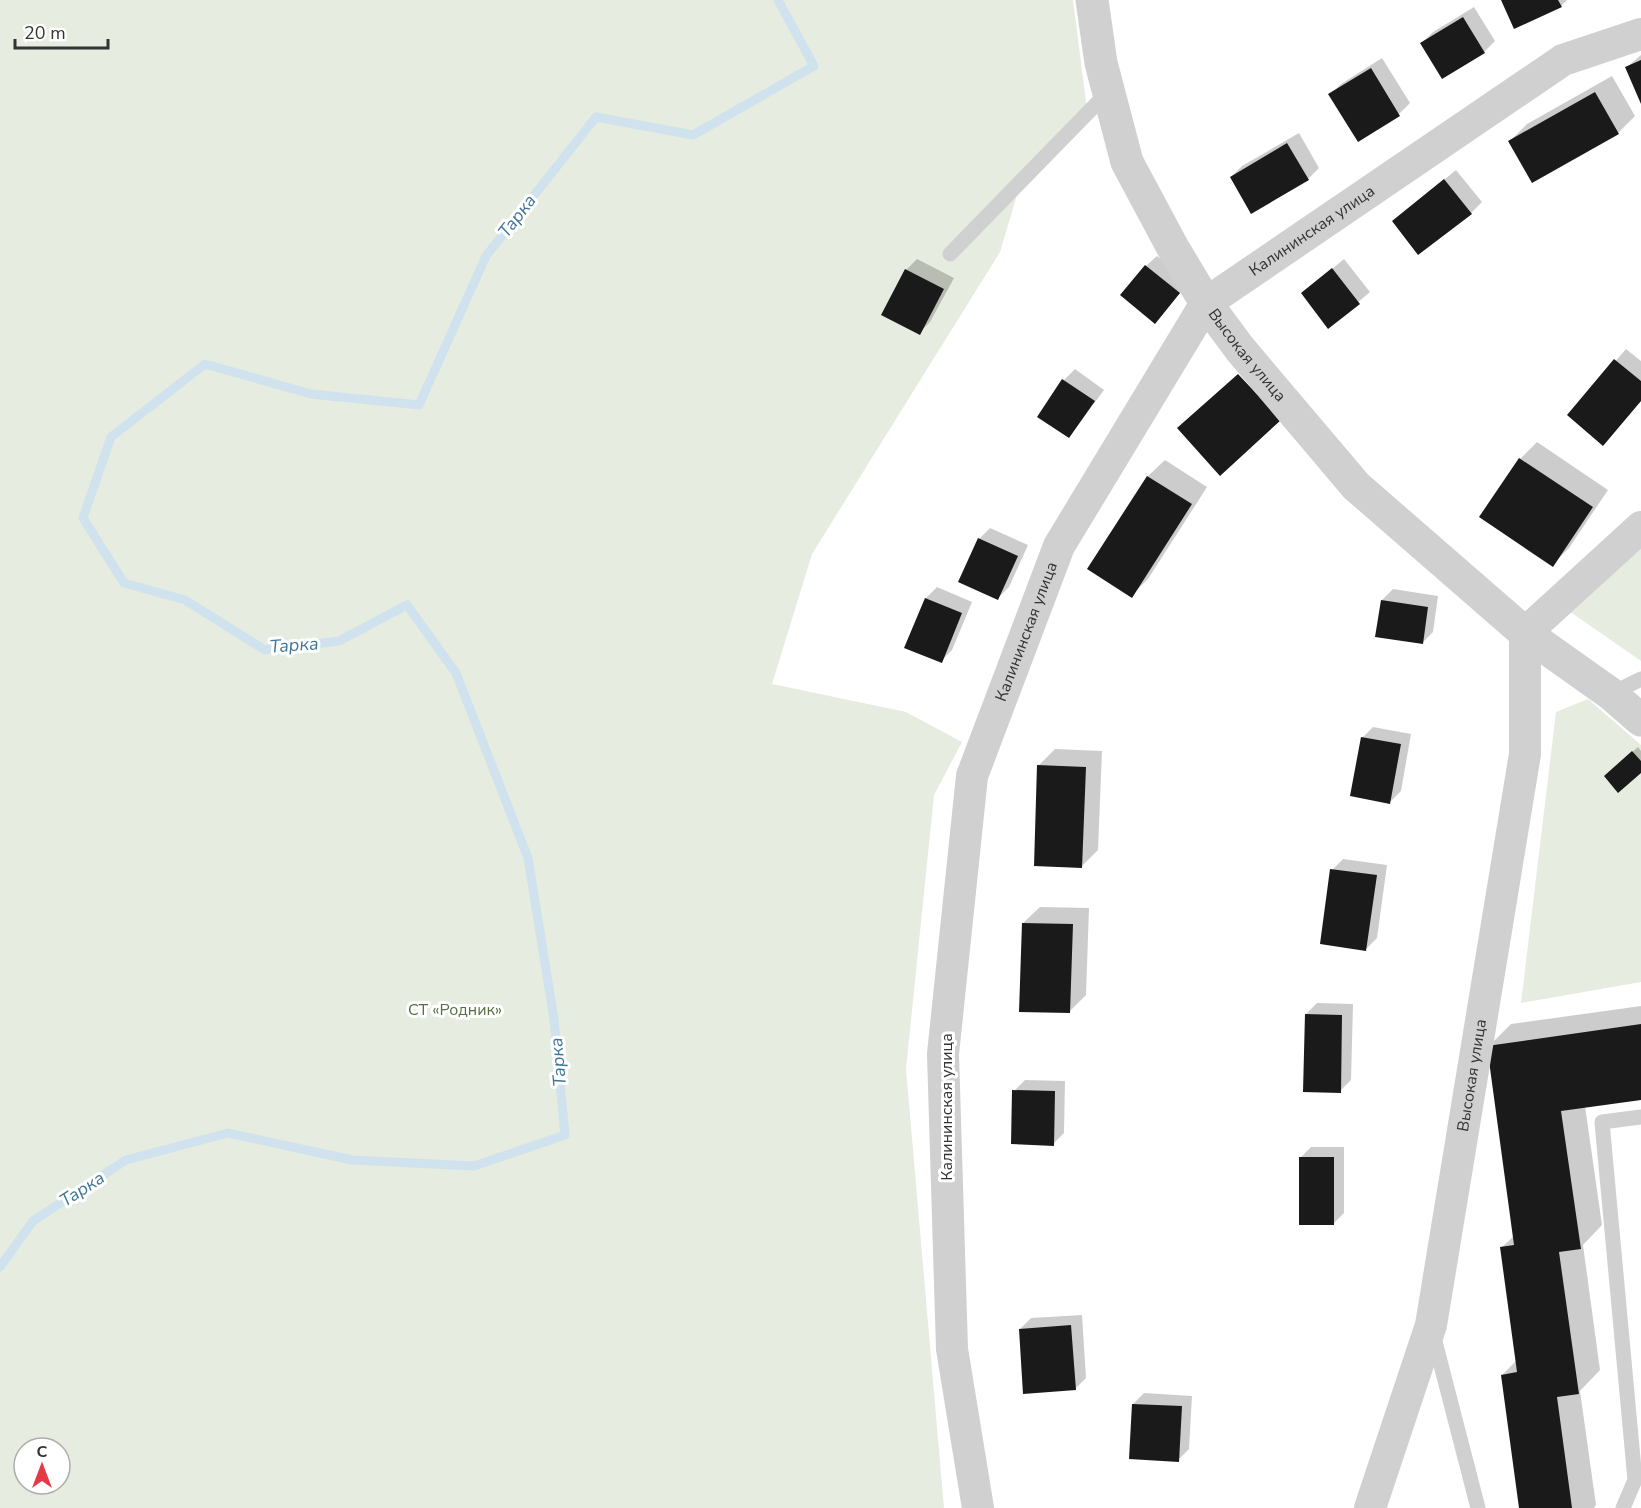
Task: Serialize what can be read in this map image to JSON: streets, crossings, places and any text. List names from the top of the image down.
{
  "streets": {
    "street": ["Калининская улица", "Высокая улица"]
  },
  "crossings": [
    ["Калининская улица", "Высокая улица"]
  ],
  "water": ["Тарка"],
  "parks": ["СТ «Родник»"],
  "scale_bar": "20 m",
  "north": "top"
}
